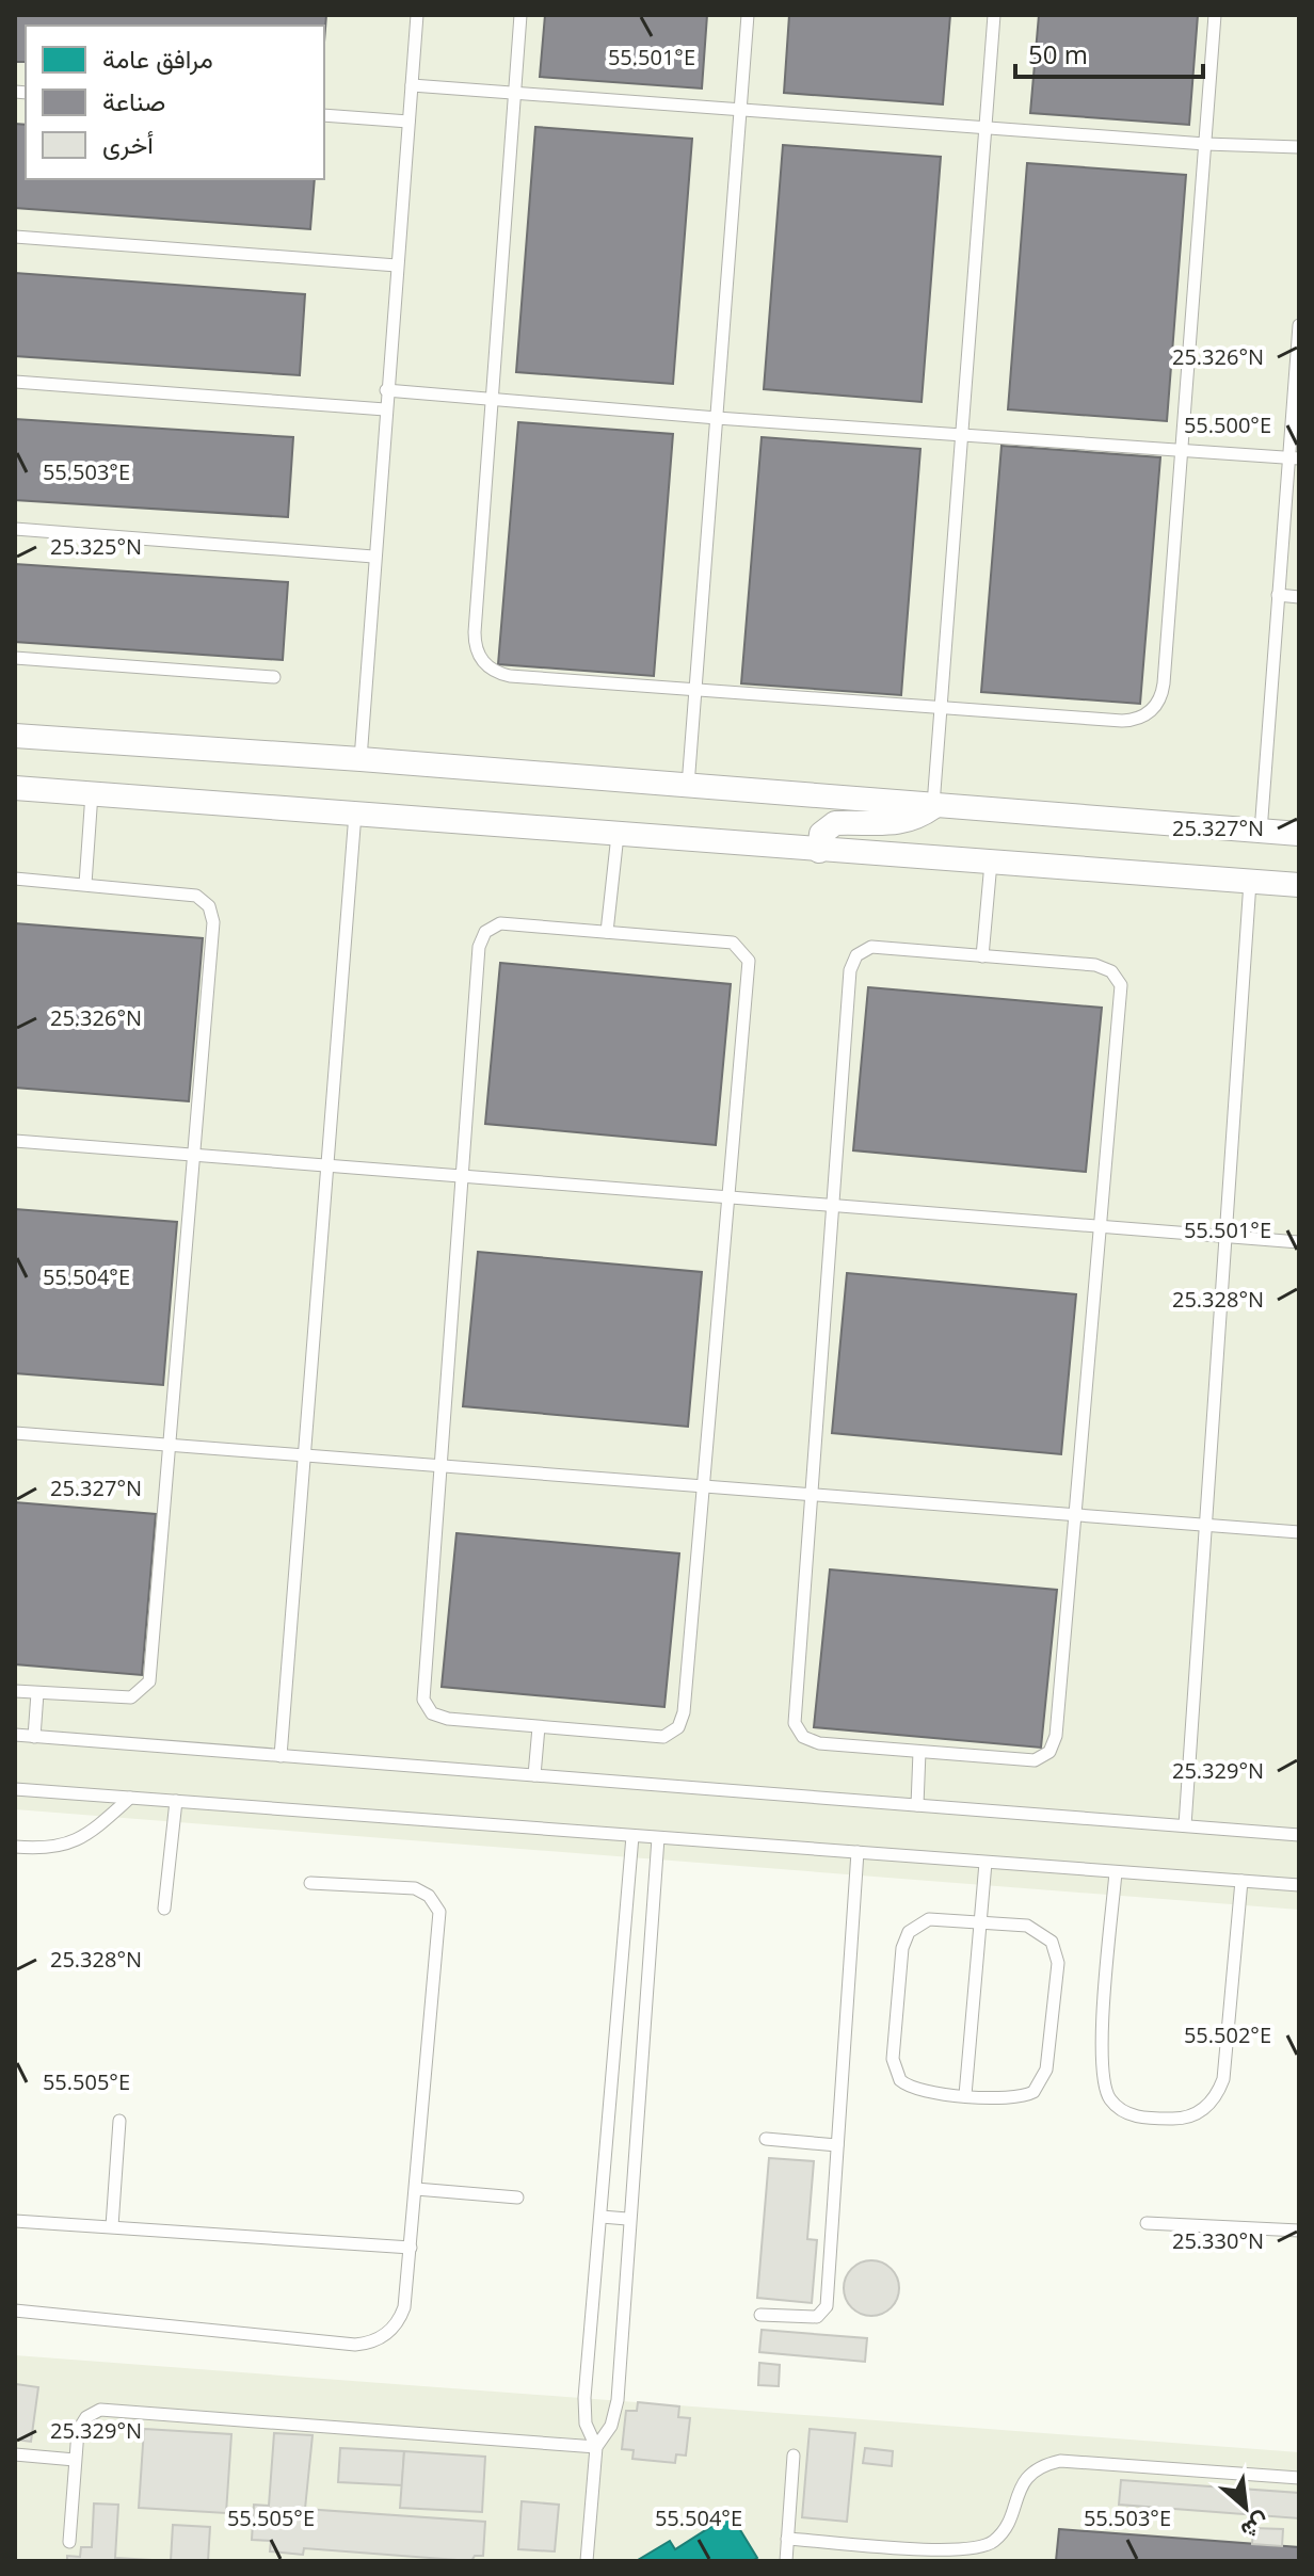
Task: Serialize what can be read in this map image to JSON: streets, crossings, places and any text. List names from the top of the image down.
{
  "legend": ["مرافق عامة", "صناعة", "أخرى"],
  "scale_bar": "50 m",
  "north": "bottom right",
  "coordinates": [
    "55.501°E",
    "25.326°N",
    "55.500°E",
    "55.503°E",
    "25.325°N",
    "25.327°N",
    "55.504°E",
    "25.328°N",
    "25.329°N",
    "55.502°E",
    "55.505°E",
    "25.330°N"
  ]
}
